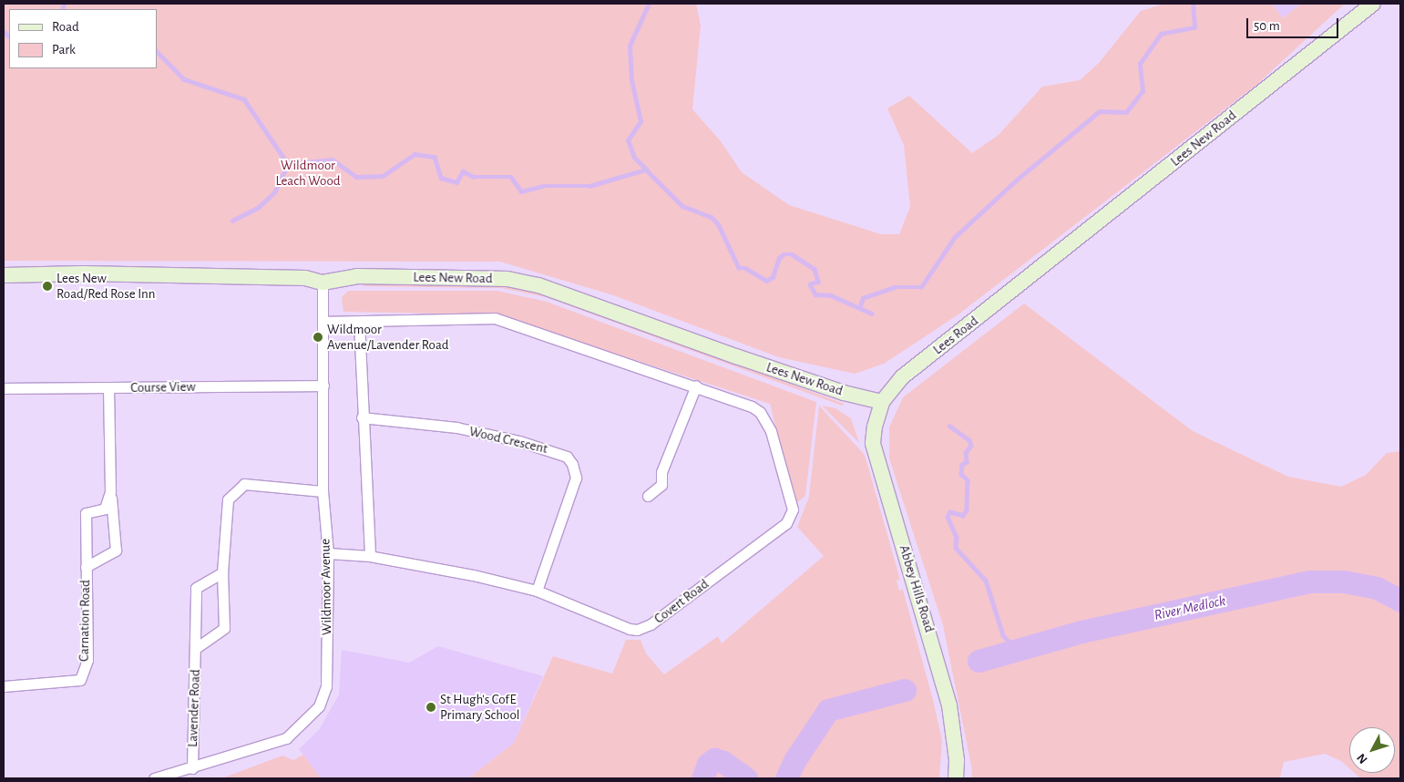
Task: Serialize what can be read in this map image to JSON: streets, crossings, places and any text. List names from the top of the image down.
{
  "streets": {
    "main road": ["Lees New Road", "Lees Road", "Abbey Hills Road"],
    "street": [
      "Course View",
      "Wood Crescent",
      "Wildmoor Avenue",
      "Covert Road",
      "Carnation Road",
      "Lavender Road"
    ]
  },
  "crossings": [
    ["Lees New Road", "Lees Road"],
    ["Lees New Road", "Wildmoor Avenue"],
    ["Lees New Road", "Abbey Hills Road"],
    ["Lees Road", "Abbey Hills Road"],
    ["Course View", "Wildmoor Avenue"],
    ["Course View", "Carnation Road"],
    ["Wood Crescent", "Covert Road"],
    ["Wildmoor Avenue", "Covert Road"],
    ["Wildmoor Avenue", "Lavender Road"]
  ],
  "water": ["River Medlock"],
  "parks": ["Wildmoor Leach Wood"],
  "places": ["Lees New Road/Red Rose Inn", "Wildmoor Avenue/Lavender Road", "St Hugh's CofE Primary School"],
  "legend": ["Road", "Park"],
  "scale_bar": "50 m",
  "north": "bottom left"
}
